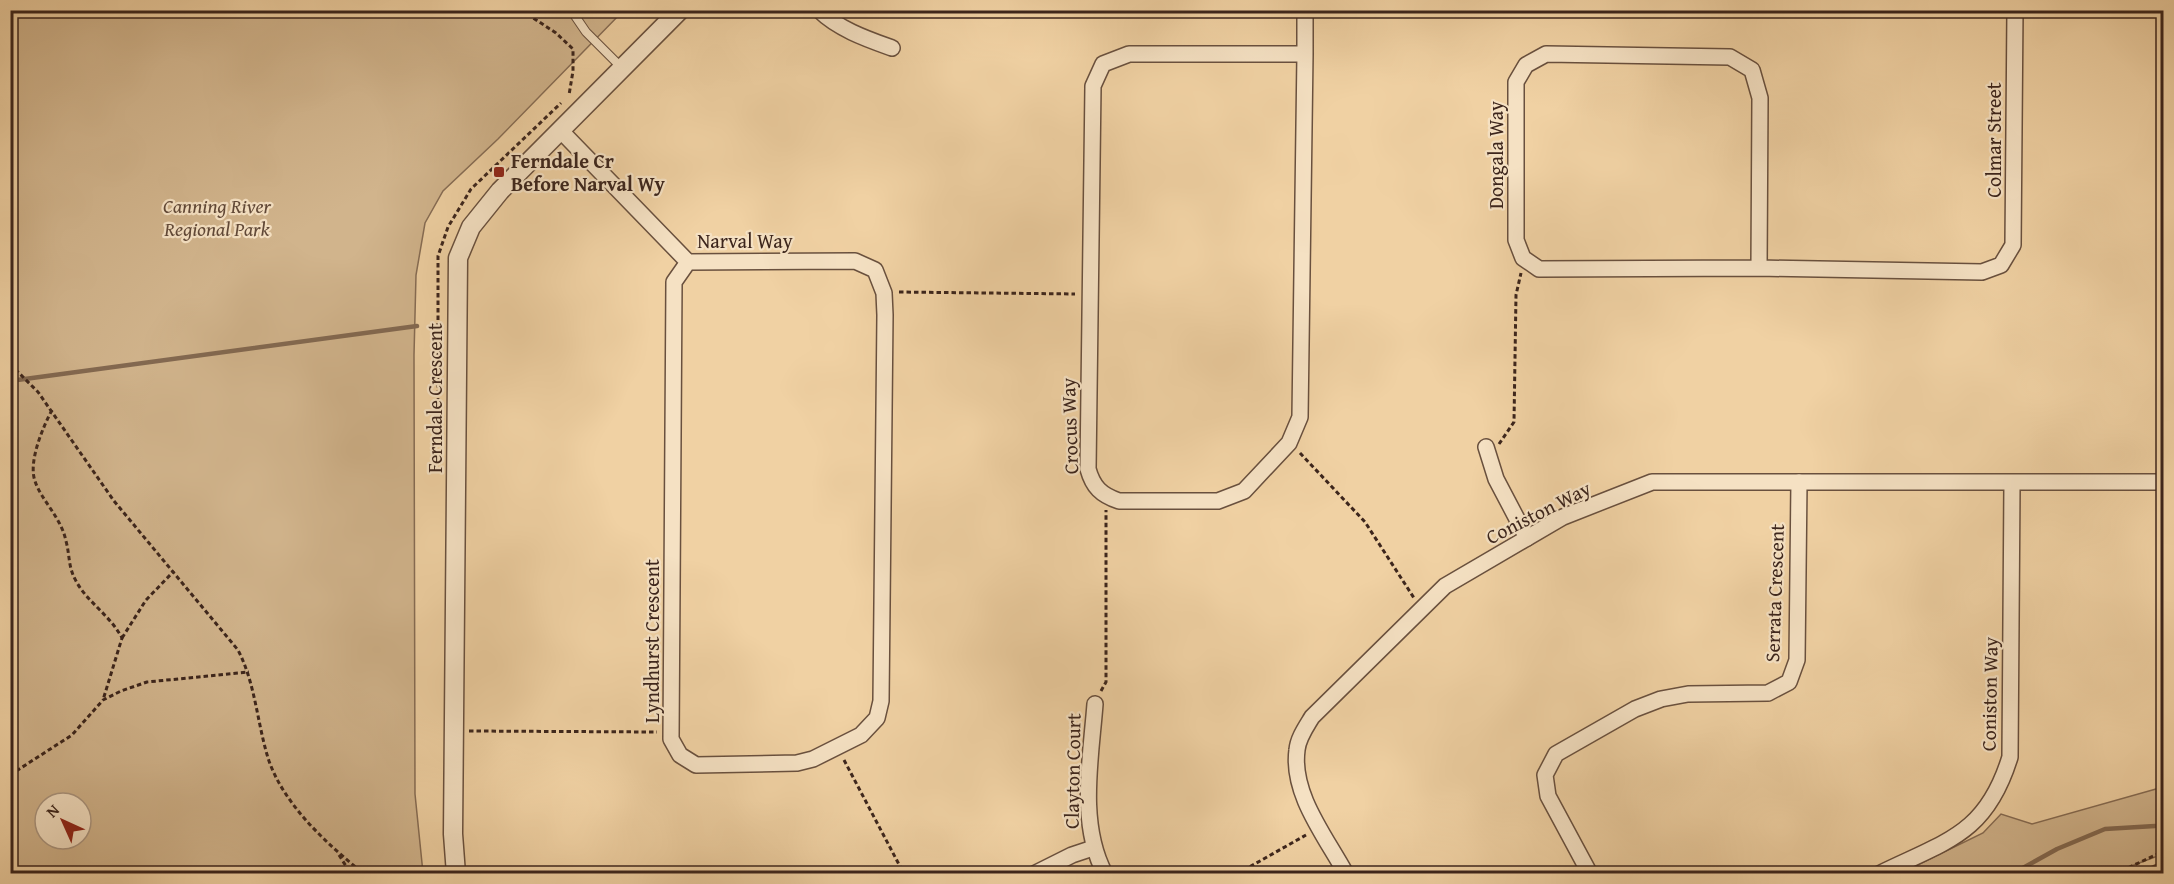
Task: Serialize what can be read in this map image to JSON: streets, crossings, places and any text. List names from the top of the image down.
{
  "streets": {
    "street": [
      "Colmar Street",
      "Dongala Way",
      "Narval Way",
      "Ferndale Crescent",
      "Crocus Way",
      "Coniston Way",
      "Serrata Crescent",
      "Lyndhurst Crescent",
      "Clayton Court"
    ]
  },
  "crossings": [
    ["Colmar Street", "Dongala Way"],
    ["Narval Way", "Ferndale Crescent"],
    ["Narval Way", "Lyndhurst Crescent"],
    ["Coniston Way", "Serrata Crescent"]
  ],
  "parks": ["Canning River Regional Park"],
  "places": {
    "transit": ["Ferndale Cr Before Narval Wy"]
  },
  "north": "top left"
}
